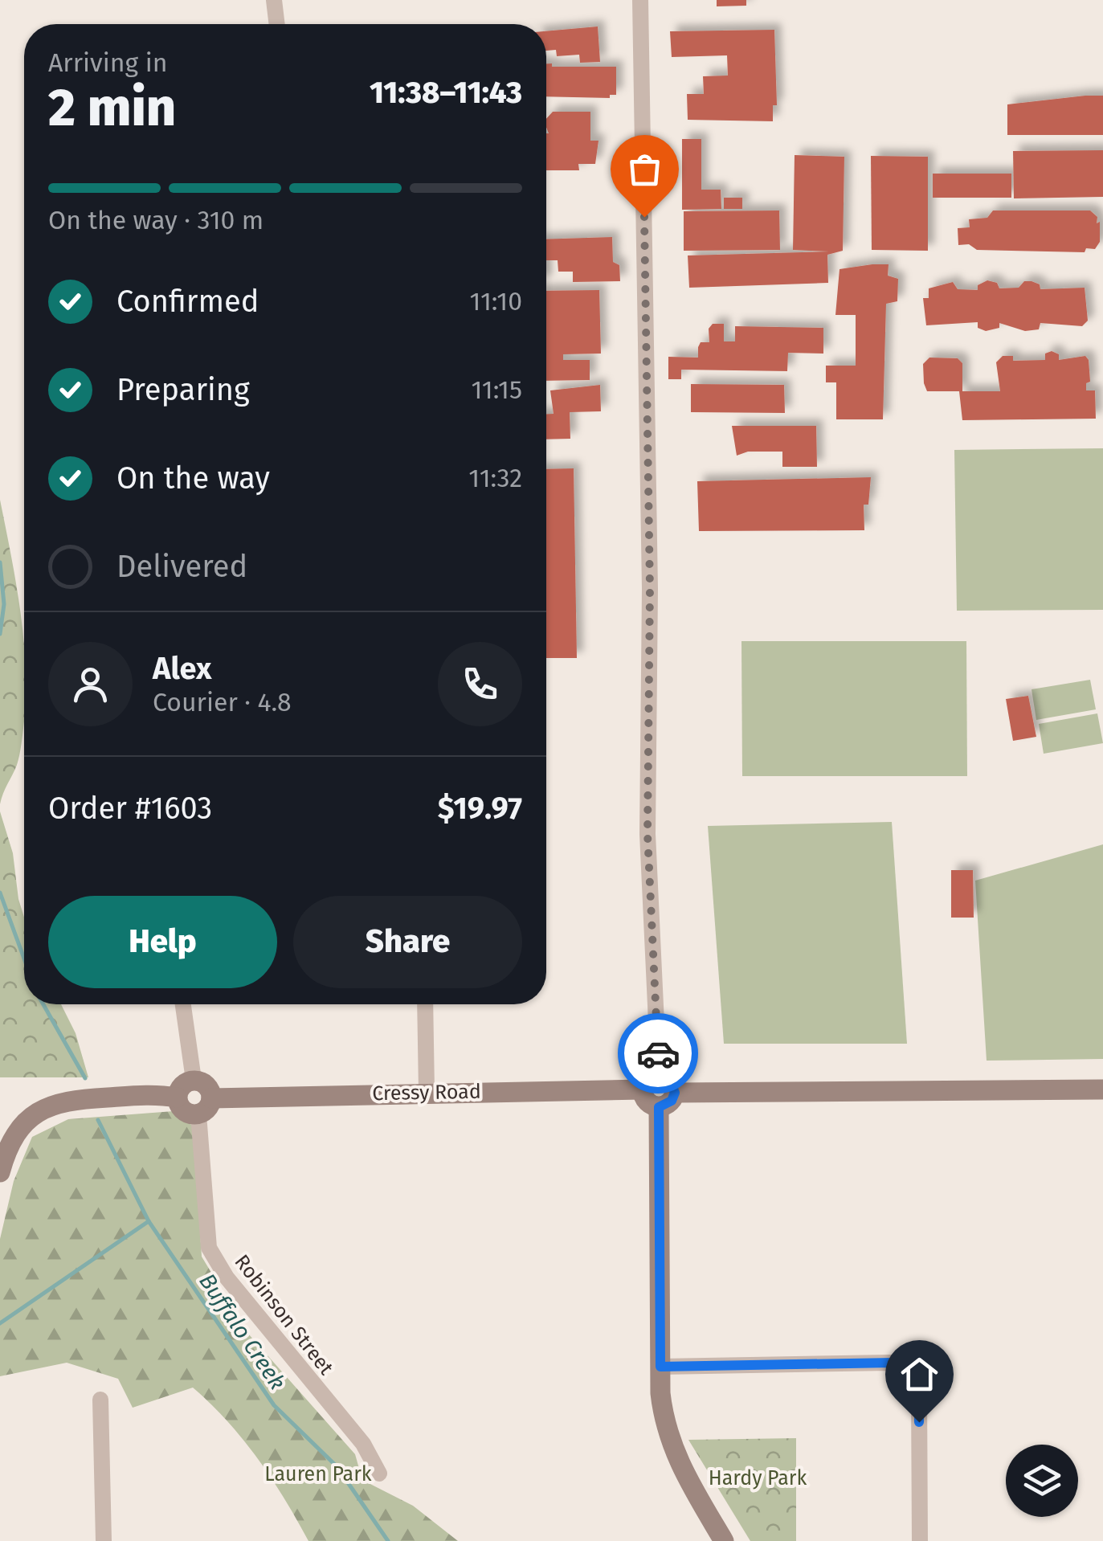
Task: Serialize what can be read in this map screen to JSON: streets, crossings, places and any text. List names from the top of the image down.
{
  "streets": {
    "street": ["Cressy Road", "Robinson Street"]
  },
  "crossings": [
    ["Cressy Road", "Robinson Street"]
  ],
  "water": ["Buffalo Creek"],
  "parks": ["Lauren Park", "Hardy Park"],
  "page": {
    "heading": ["2 min", "Arriving in", "11:38–11:43"],
    "panel": [
      "Alex",
      "Courier · 4.8",
      "Order #1603",
      "$19.97"
    ],
    "bar": "On the way · 310 m",
    "list": [
      ["Confirmed", "11:10"],
      ["Preparing", "11:15"],
      ["On the way", "11:32"],
      "Delivered"
    ],
    "buttons": ["Help", "Share"]
  }
}
